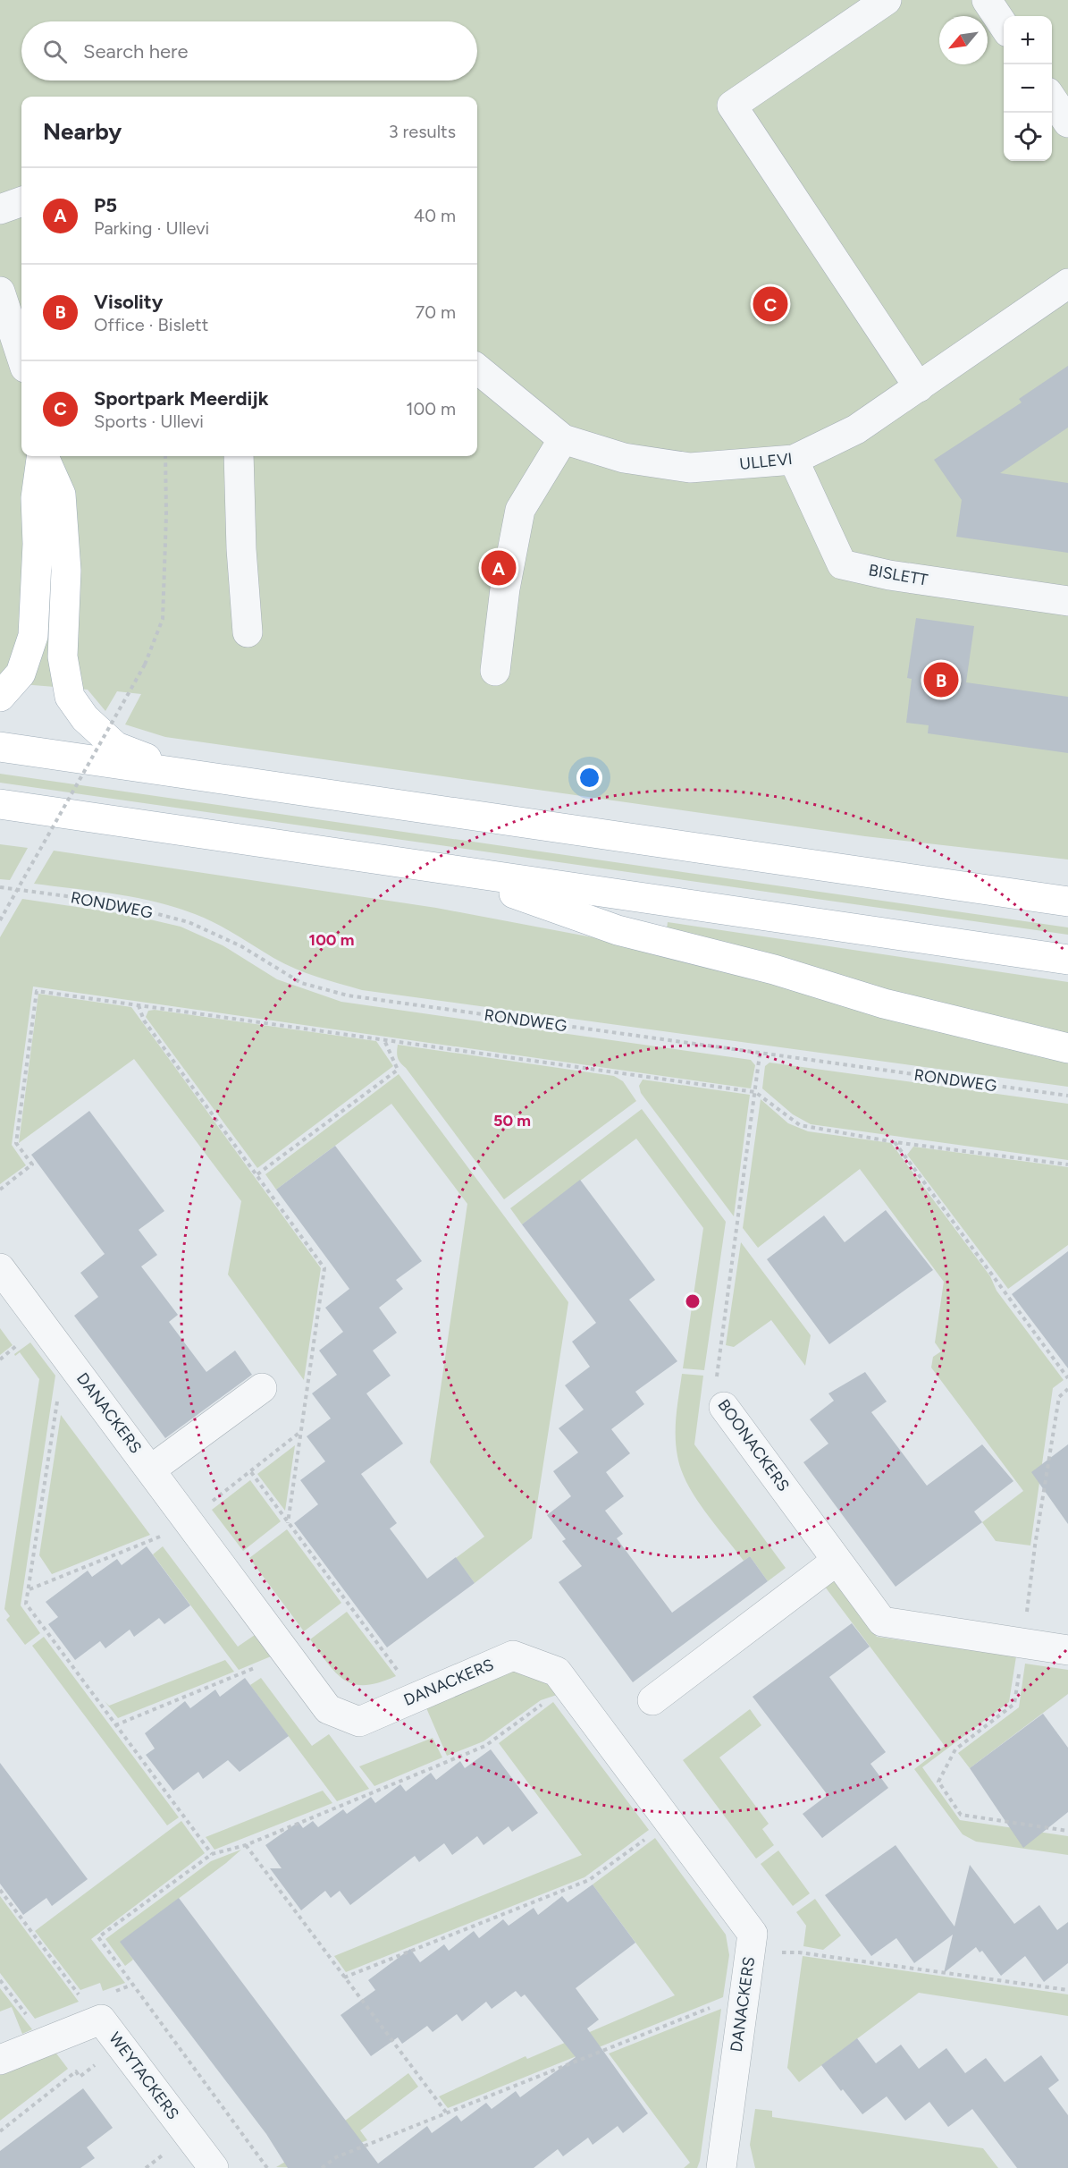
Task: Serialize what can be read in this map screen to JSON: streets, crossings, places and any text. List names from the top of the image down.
{
  "streets": {
    "street": [
      "ULLEVI",
      "BISLETT",
      "DANACKERS",
      "BOONACKERS",
      "WEYTACKERS"
    ],
    "path": ["RONDWEG"]
  },
  "crossings": [
    ["ULLEVI", "BISLETT"],
    ["RONDWEG", "BOONACKERS"]
  ],
  "north": "bottom left",
  "page": {
    "map_buttons": ["+", "−"],
    "search": "Search here",
    "heading": ["Nearby", "3 results"],
    "list": [
      {
        "mark": "A",
        "name": "P5",
        "note": "Parking · Ullevi",
        "value": "40 m"
      },
      {
        "mark": "B",
        "name": "Visolity",
        "note": "Office · Bislett",
        "value": "70 m"
      },
      {
        "mark": "C",
        "name": "Sportpark Meerdijk",
        "note": "Sports · Ullevi",
        "value": "100 m"
      }
    ],
    "pins": ["C", "A", "B"]
  },
  "rings": ["100 m", "50 m"]
}
